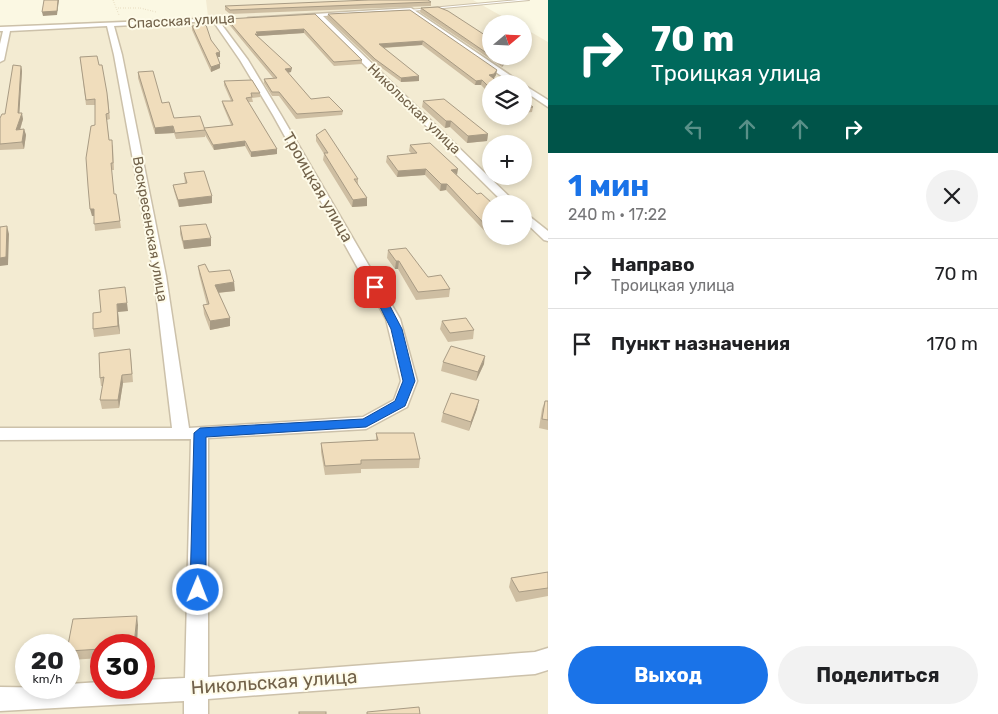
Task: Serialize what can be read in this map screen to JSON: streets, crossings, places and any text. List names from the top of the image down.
{
  "streets": {
    "street": [
      "Спасская улица",
      "Никольская улица",
      "Троицкая улица",
      "Воскресенская улица"
    ]
  },
  "crossings": [
    ["Спасская улица", "Никольская улица"],
    ["Спасская улица", "Троицкая улица"],
    ["Спасская улица", "Воскресенская улица"],
    ["Никольская улица", "Воскресенская улица"],
    ["Троицкая улица", "Воскресенская улица"]
  ],
  "north": "right",
  "page": {
    "turn": ["70 m", "Троицкая улица"],
    "map_buttons": ["+", "−"],
    "heading": ["1 мин", "240 m · 17:22"],
    "list": [
      {
        "name": "Направо",
        "note": "Троицкая улица",
        "value": "70 m"
      },
      {
        "name": "Пункт назначения",
        "value": "170 m"
      }
    ],
    "speed": "20 km/h",
    "limit": "30",
    "buttons": ["Выход", "Поделиться"]
  }
}
